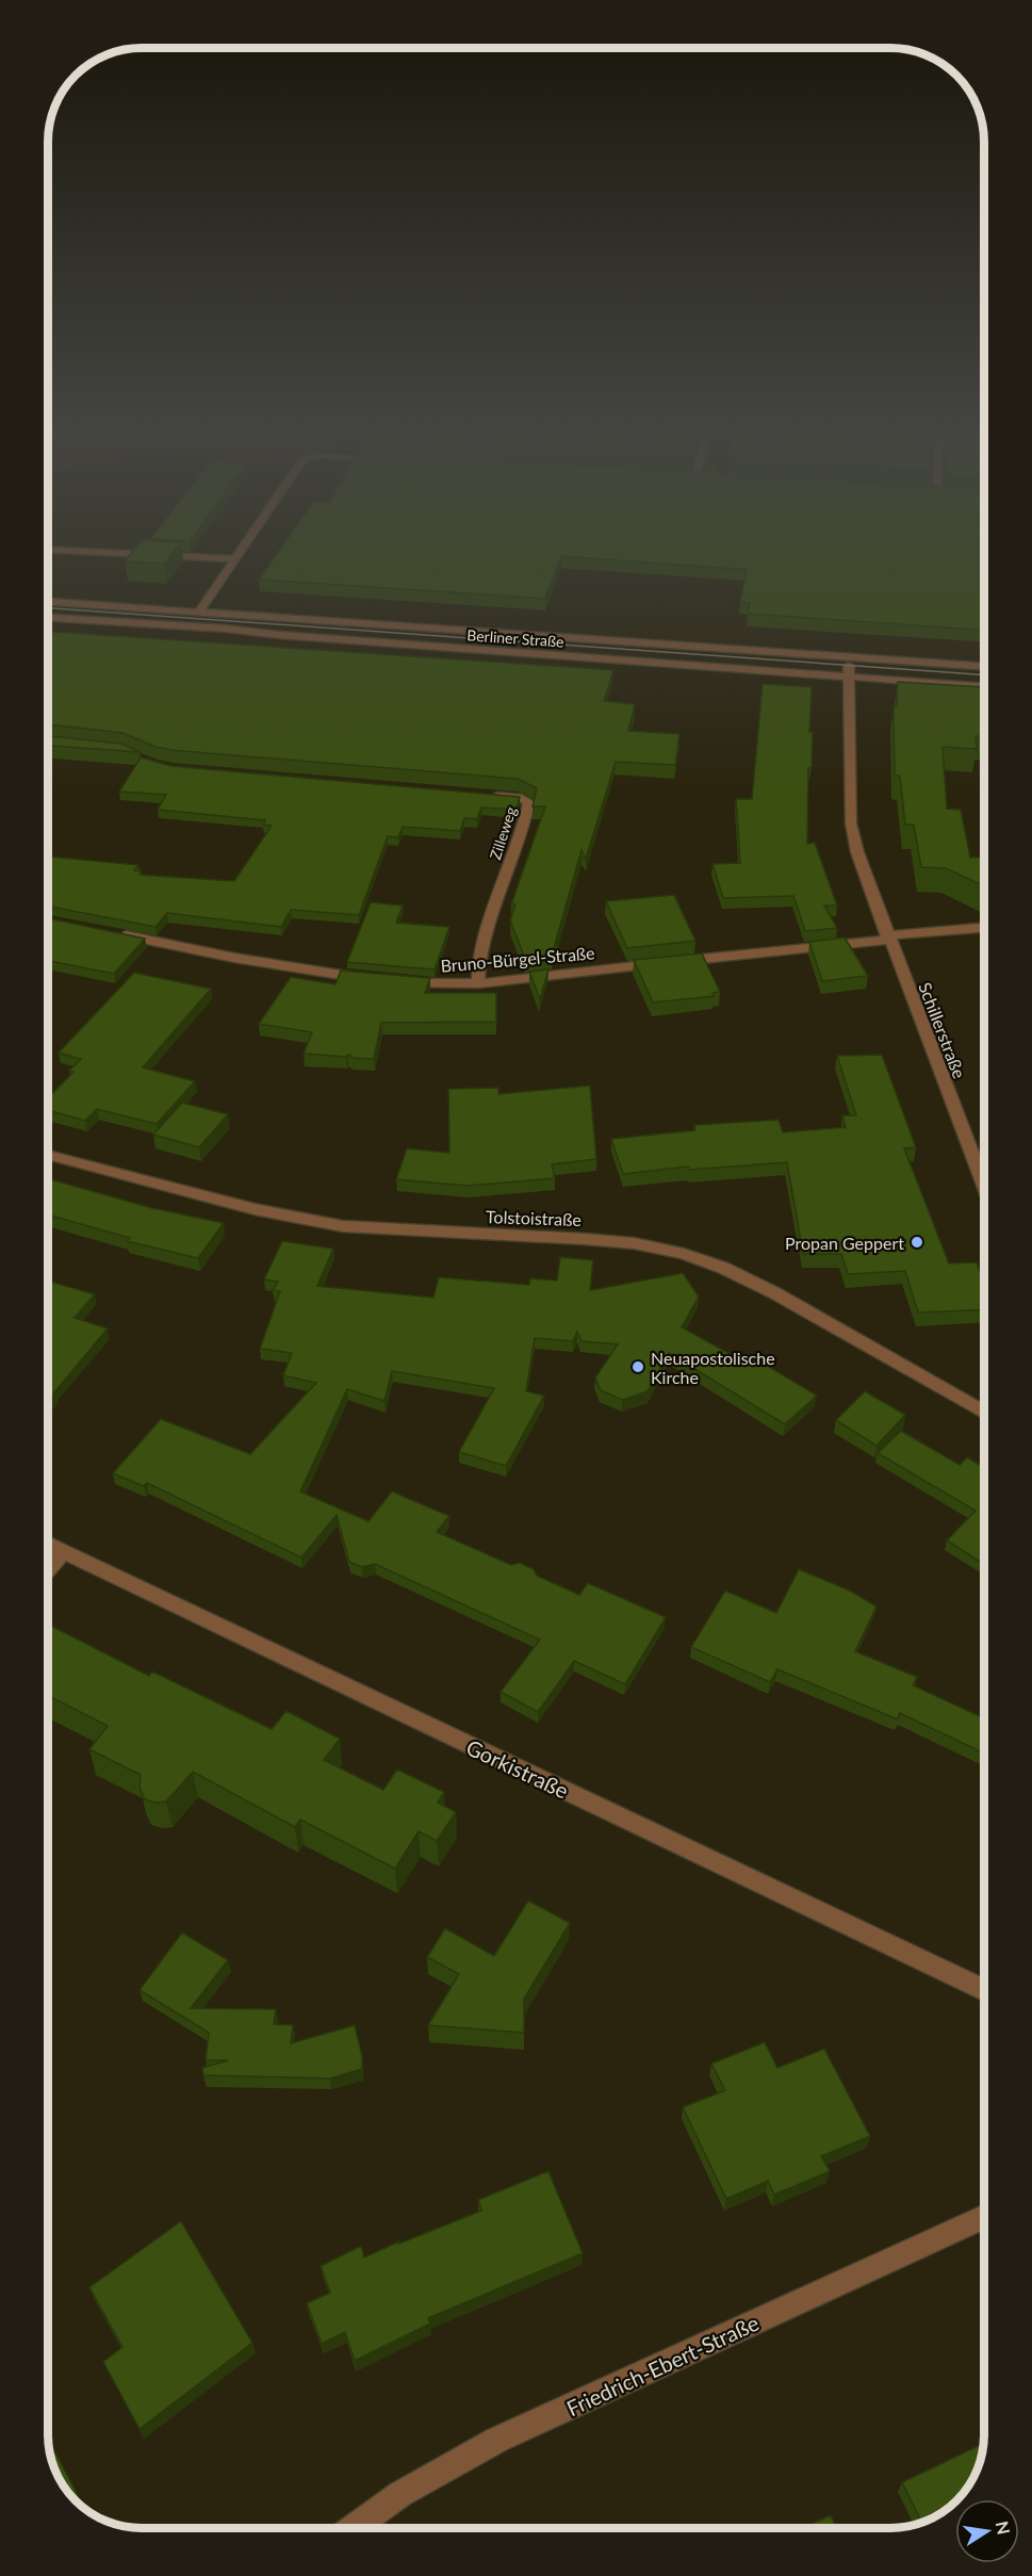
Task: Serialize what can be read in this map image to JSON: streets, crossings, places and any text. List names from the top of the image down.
{
  "streets": {
    "street": [
      "Berliner Straße",
      "Zilleweg",
      "Bruno-Bürgel-Straße",
      "Schillerstraße",
      "Tolstoistraße",
      "Gorkistraße",
      "Friedrich-Ebert-Straße"
    ]
  },
  "crossings": [
    ["Berliner Straße", "Schillerstraße"],
    ["Zilleweg", "Bruno-Bürgel-Straße"],
    ["Bruno-Bürgel-Straße", "Schillerstraße"]
  ],
  "places": ["Propan Geppert", "Neuapostolische Kirche"],
  "north": "right"
}
